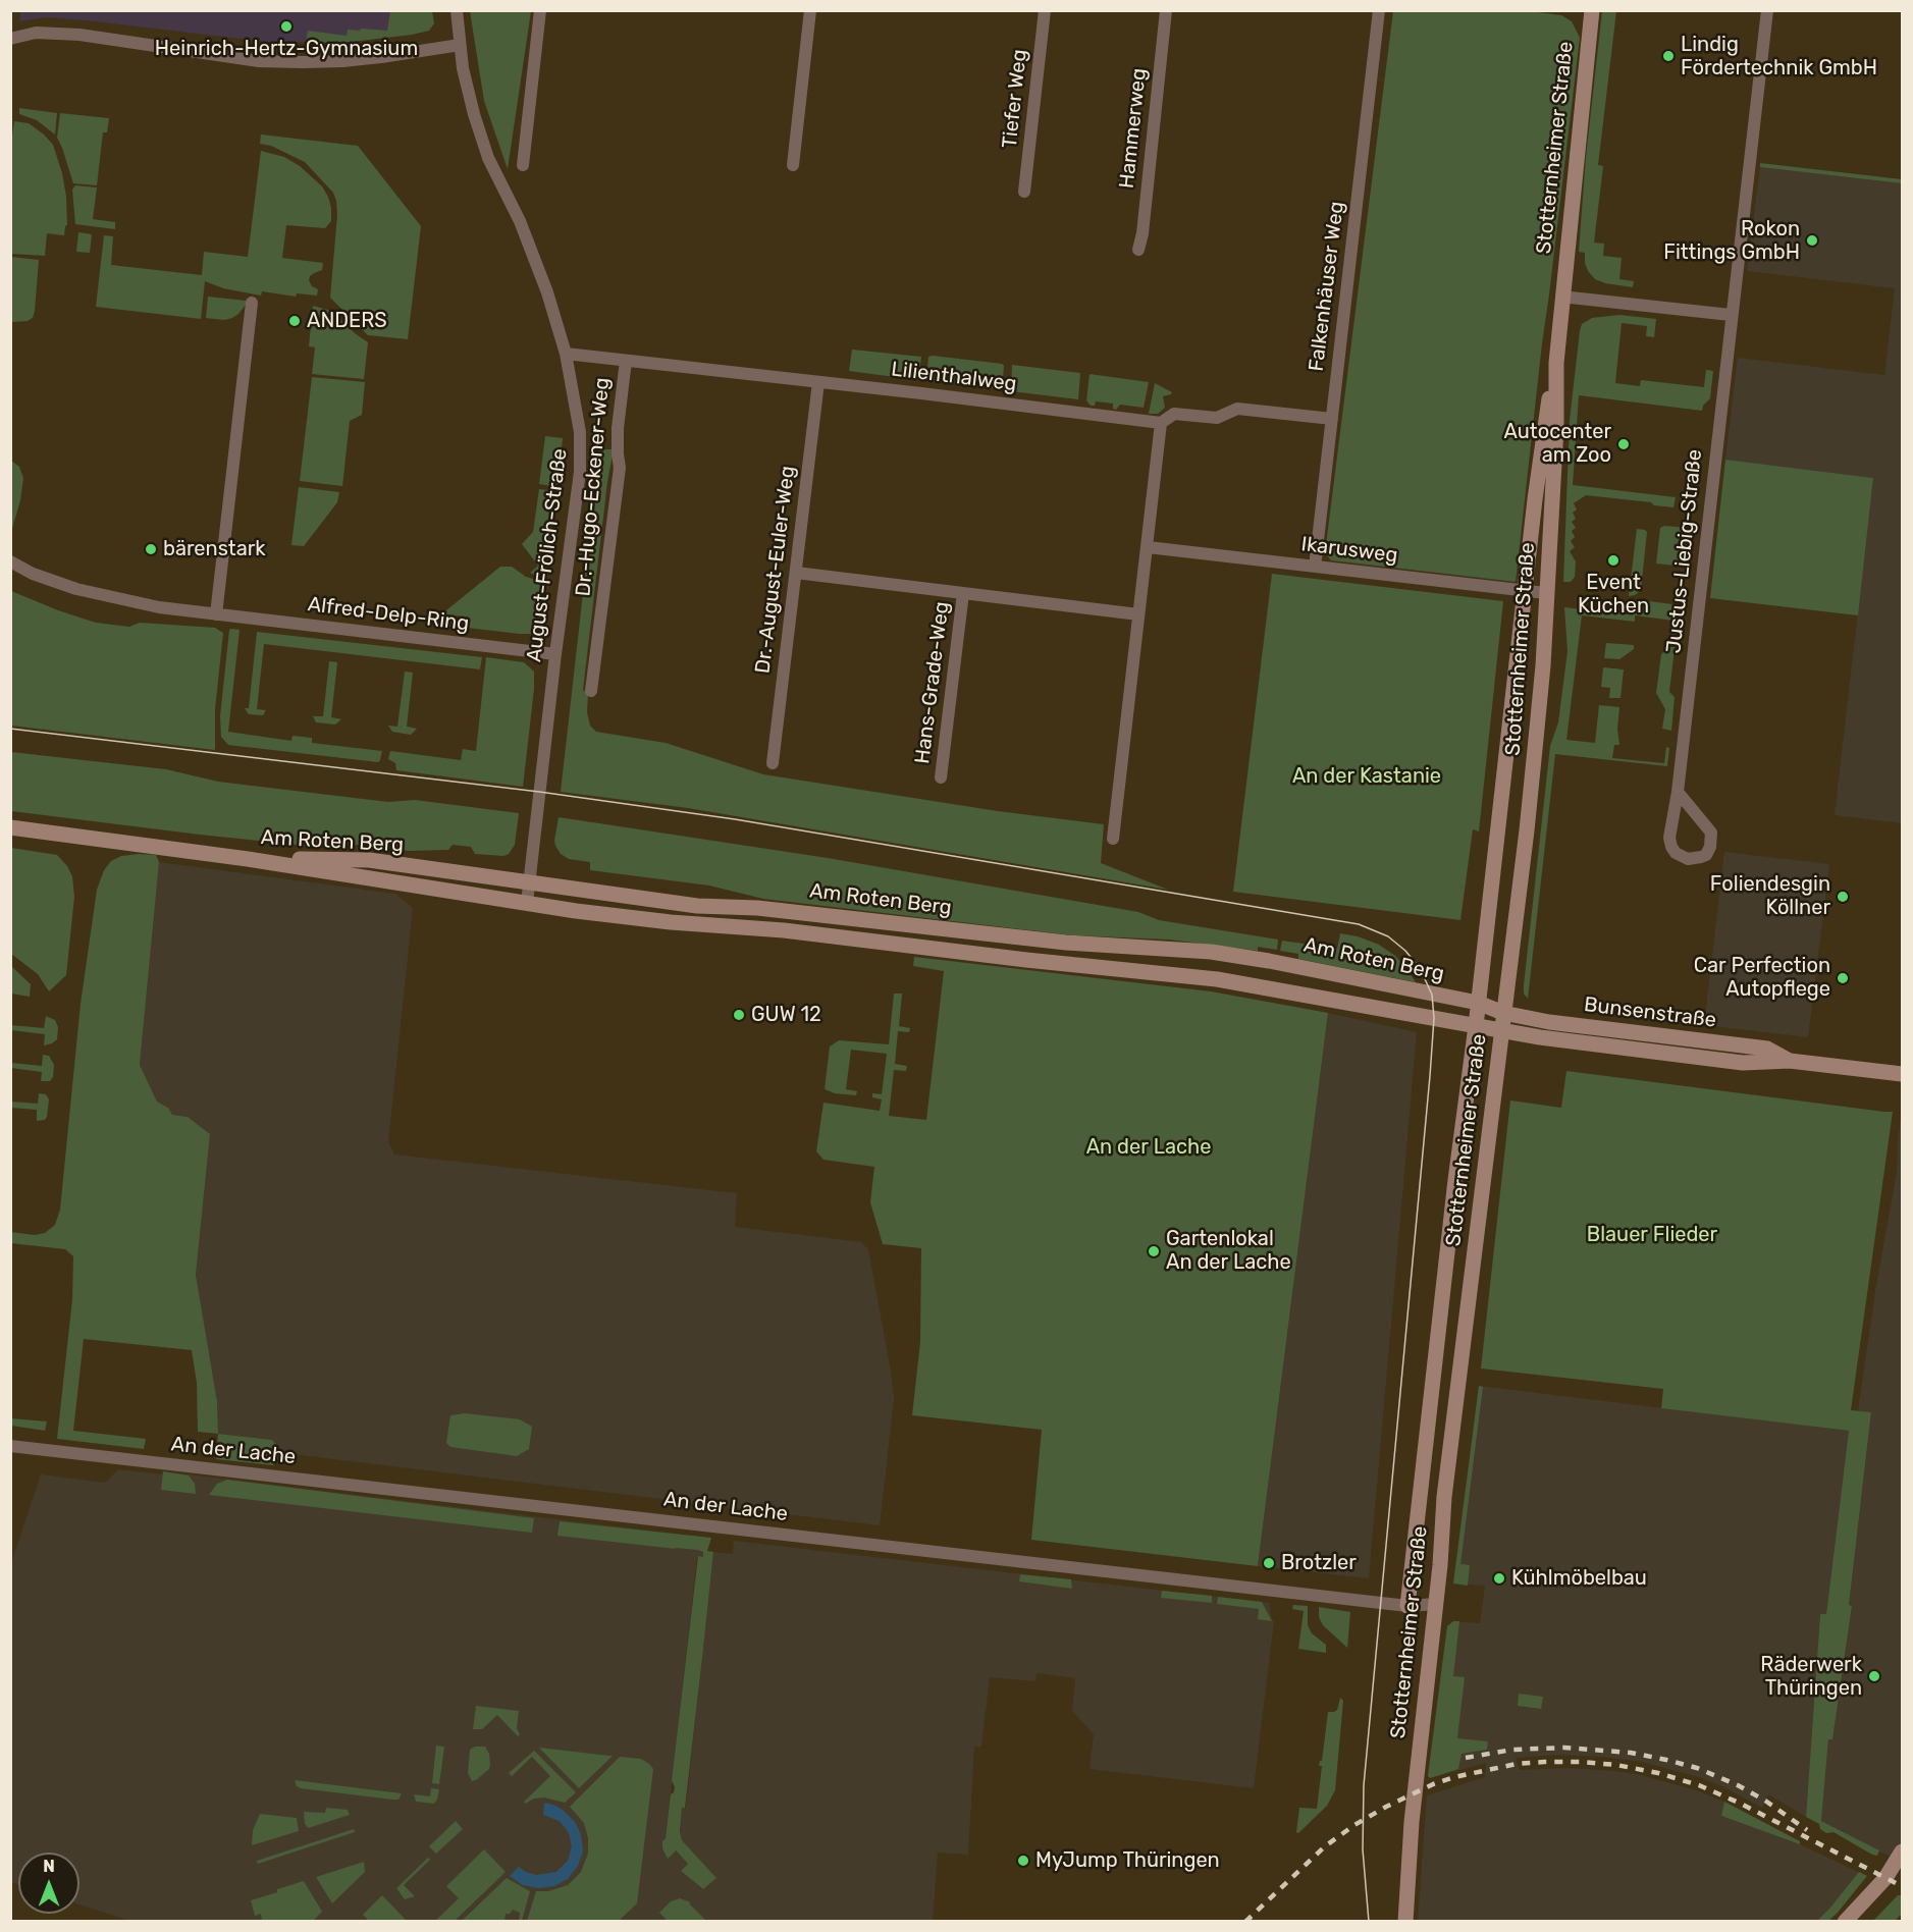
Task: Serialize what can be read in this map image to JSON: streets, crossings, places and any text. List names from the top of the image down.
{
  "streets": {
    "main road": ["Stotternheimer Straße", "Am Roten Berg", "Bunsenstraße"],
    "street": [
      "Tiefer Weg",
      "Hammerweg",
      "Falkenhäuser Weg",
      "Lilienthalweg",
      "Dr.-Hugo-Eckener-Weg",
      "Ikarusweg",
      "Justus-Liebig-Straße",
      "August-Frölich-Straße",
      "Dr.-August-Euler-Weg",
      "Alfred-Delp-Ring",
      "Hans-Grade-Weg",
      "An der Lache"
    ]
  },
  "crossings": [
    ["Stotternheimer Straße", "Ikarusweg"],
    ["Stotternheimer Straße", "Am Roten Berg"],
    ["Stotternheimer Straße", "Bunsenstraße"],
    ["Stotternheimer Straße", "An der Lache"],
    ["Falkenhäuser Weg", "Lilienthalweg"],
    ["Falkenhäuser Weg", "Ikarusweg"],
    ["Lilienthalweg", "Dr.-Hugo-Eckener-Weg"],
    ["Lilienthalweg", "August-Frölich-Straße"],
    ["Lilienthalweg", "Dr.-August-Euler-Weg"],
    ["August-Frölich-Straße", "Alfred-Delp-Ring"],
    ["August-Frölich-Straße", "Am Roten Berg"],
    ["Dr.-August-Euler-Weg", "Hans-Grade-Weg"],
    ["Am Roten Berg", "Bunsenstraße"]
  ],
  "parks": ["An der Kastanie", "An der Lache", "Blauer Flieder"],
  "places": [
    "Heinrich-Hertz-Gymnasium",
    "Lindig Fördertechnik GmbH",
    "Rokon Fittings GmbH",
    "ANDERS",
    "Autocenter am Zoo",
    "bärenstark",
    "Event Küchen",
    "Foliendesgin Köllner",
    "Car Perfection Autopflege",
    "GUW 12",
    "Gartenlokal An der Lache",
    "Brotzler",
    "Kühlmöbelbau",
    "Räderwerk Thüringen",
    "MyJump Thüringen"
  ],
  "north": "top"
}
